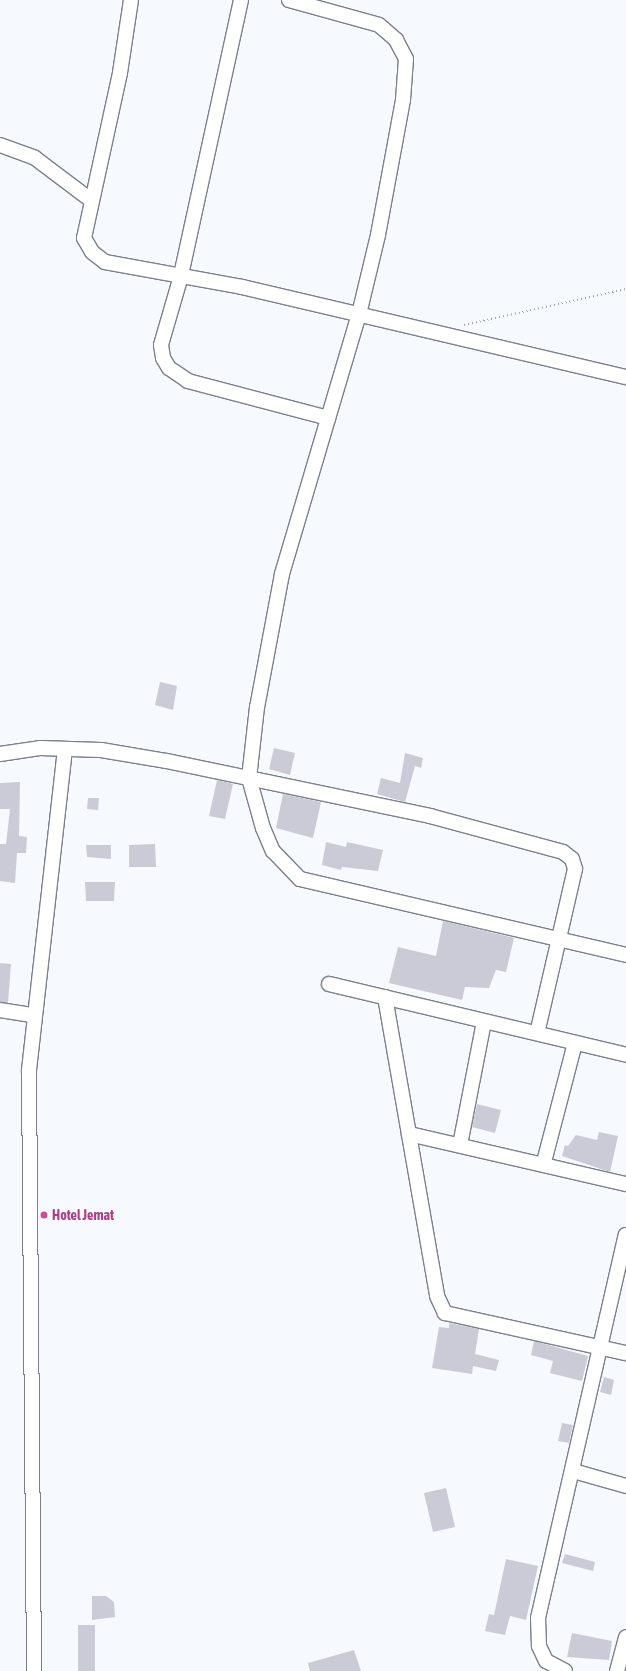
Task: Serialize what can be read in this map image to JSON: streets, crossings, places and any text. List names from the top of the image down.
{
  "places": ["Hotel Jemat"]
}
